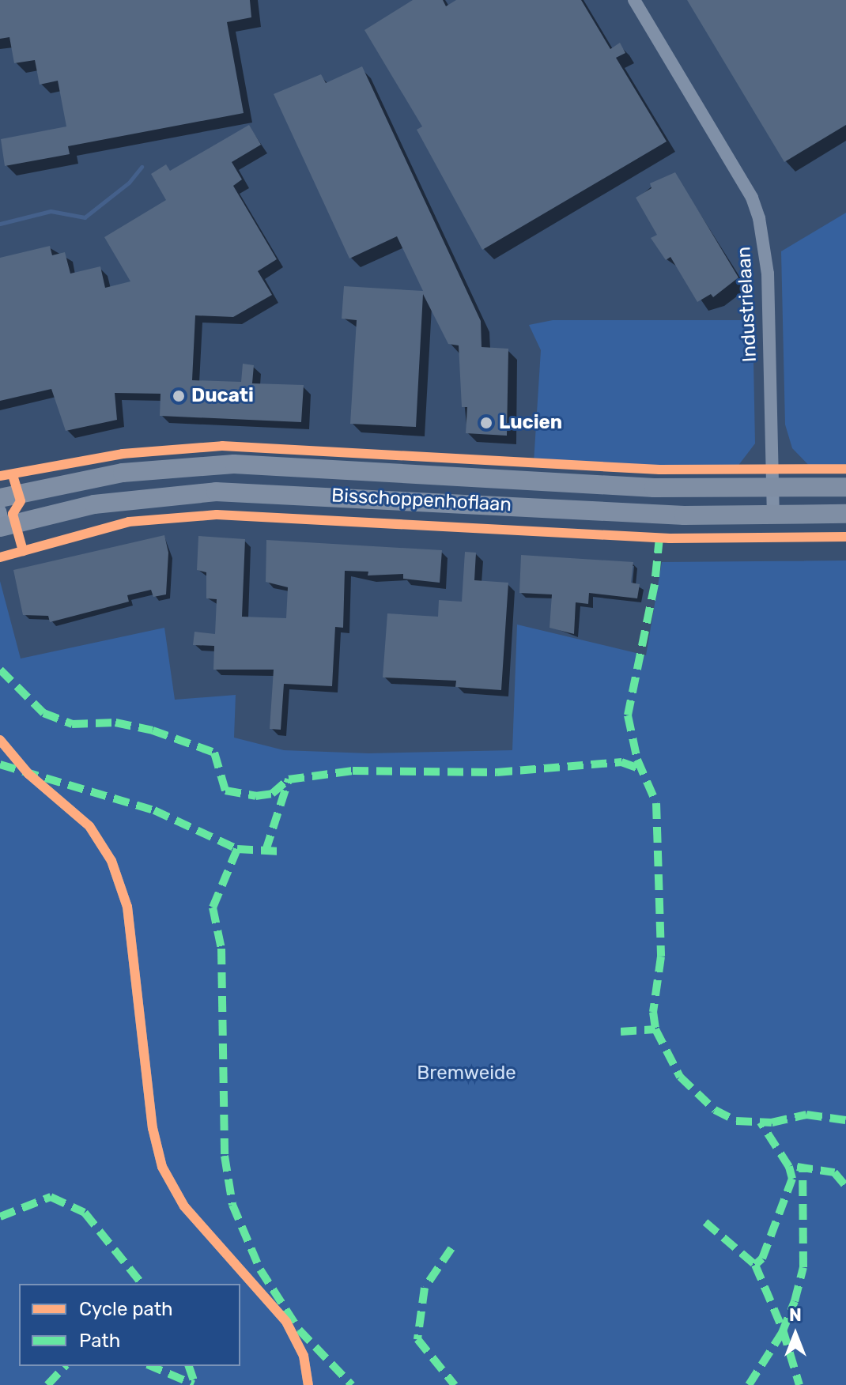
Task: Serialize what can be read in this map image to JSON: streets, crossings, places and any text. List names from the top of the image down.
{
  "streets": {
    "main road": ["Bisschoppenhoflaan"],
    "street": ["Industrielaan"]
  },
  "crossings": [
    ["Industrielaan", "Bisschoppenhoflaan"]
  ],
  "parks": ["Bremweide"],
  "places": ["Ducati", "Lucien"],
  "legend": ["Cycle path", "Path"],
  "north": "top"
}
